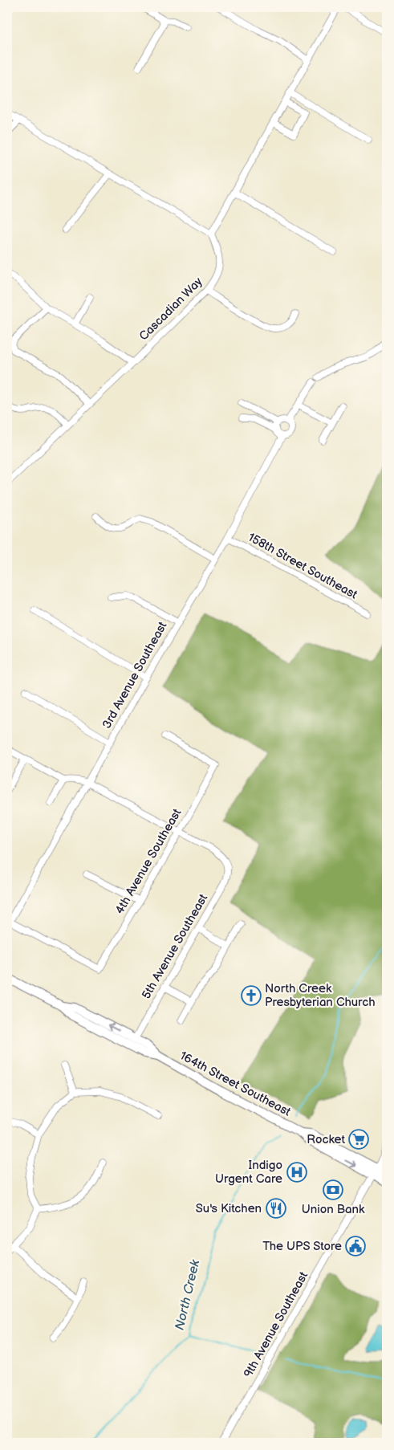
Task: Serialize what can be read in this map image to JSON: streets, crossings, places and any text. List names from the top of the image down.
{
  "streets": {
    "main road": ["164th Street Southeast"],
    "street": [
      "Cascadian Way",
      "158th Street Southeast",
      "3rd Avenue Southeast",
      "4th Avenue Southeast",
      "5th Avenue Southeast",
      "9th Avenue Southeast"
    ]
  },
  "crossings": [
    ["158th Street Southeast", "3rd Avenue Southeast"],
    ["3rd Avenue Southeast", "4th Avenue Southeast"],
    ["4th Avenue Southeast", "5th Avenue Southeast"],
    ["5th Avenue Southeast", "164th Street Southeast"],
    ["164th Street Southeast", "9th Avenue Southeast"]
  ],
  "water": ["North Creek"],
  "places": {
    "church": ["North Creek Presbyterian Church"],
    "supermarket": ["Rocket"],
    "hospital": ["Indigo Urgent Care"],
    "bank": ["Union Bank"],
    "restaurant": ["Su's Kitchen"],
    "public building": ["The UPS Store"]
  }
}
